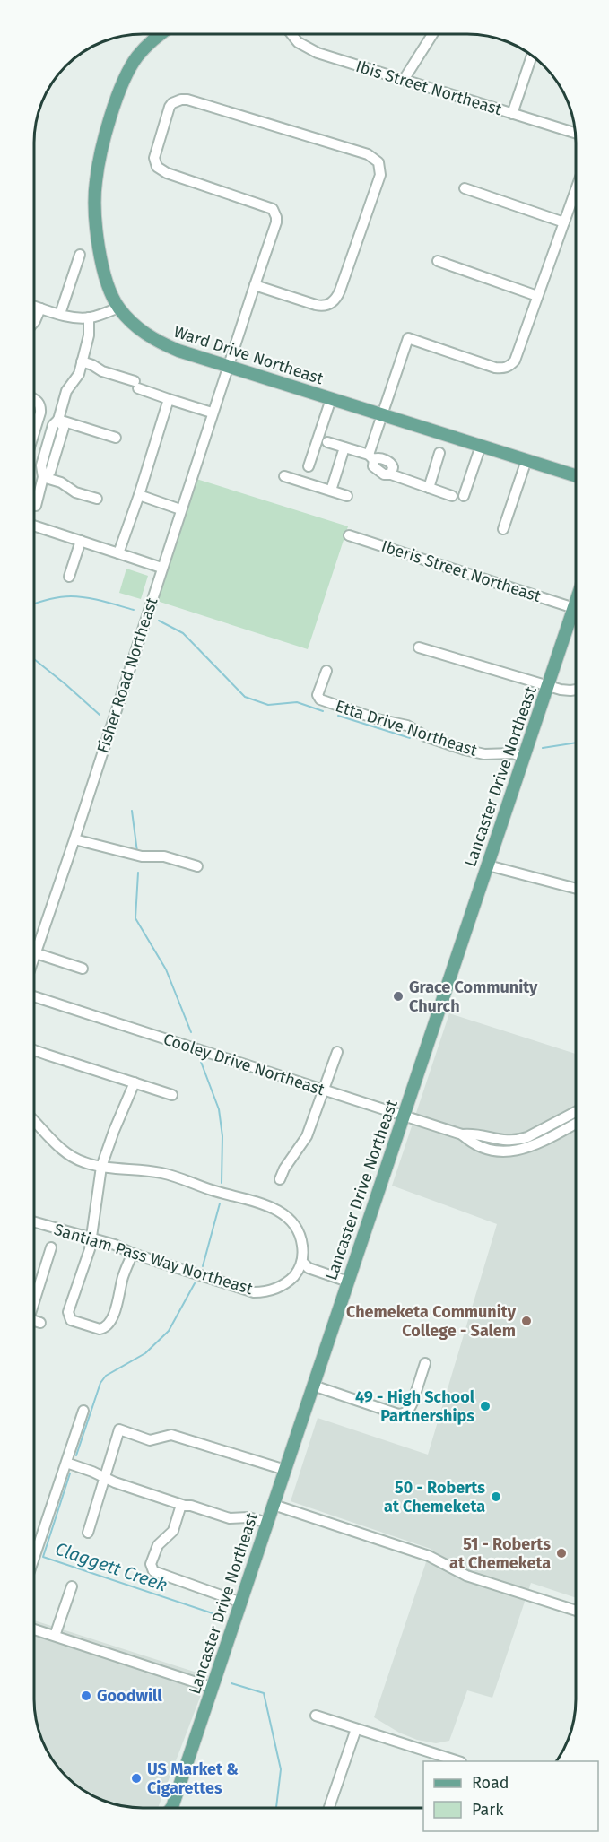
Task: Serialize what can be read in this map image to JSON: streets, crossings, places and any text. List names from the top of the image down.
{
  "streets": {
    "main road": ["Ward Drive Northeast", "Lancaster Drive Northeast"],
    "street": [
      "Ibis Street Northeast",
      "Iberis Street Northeast",
      "Fisher Road Northeast",
      "Etta Drive Northeast",
      "Cooley Drive Northeast",
      "Santiam Pass Way Northeast"
    ]
  },
  "crossings": [
    ["Ward Drive Northeast", "Fisher Road Northeast"],
    ["Iberis Street Northeast", "Lancaster Drive Northeast"],
    ["Etta Drive Northeast", "Lancaster Drive Northeast"],
    ["Lancaster Drive Northeast", "Cooley Drive Northeast"]
  ],
  "water": ["Claggett Creek"],
  "places": [
    "Grace Community Church",
    "Chemeketa Community College - Salem",
    "49 - High School Partnerships",
    "50 - Roberts at Chemeketa",
    "51 - Roberts at Chemeketa",
    "Goodwill",
    "US Market & Cigarettes"
  ],
  "legend": ["Road", "Park"]
}
